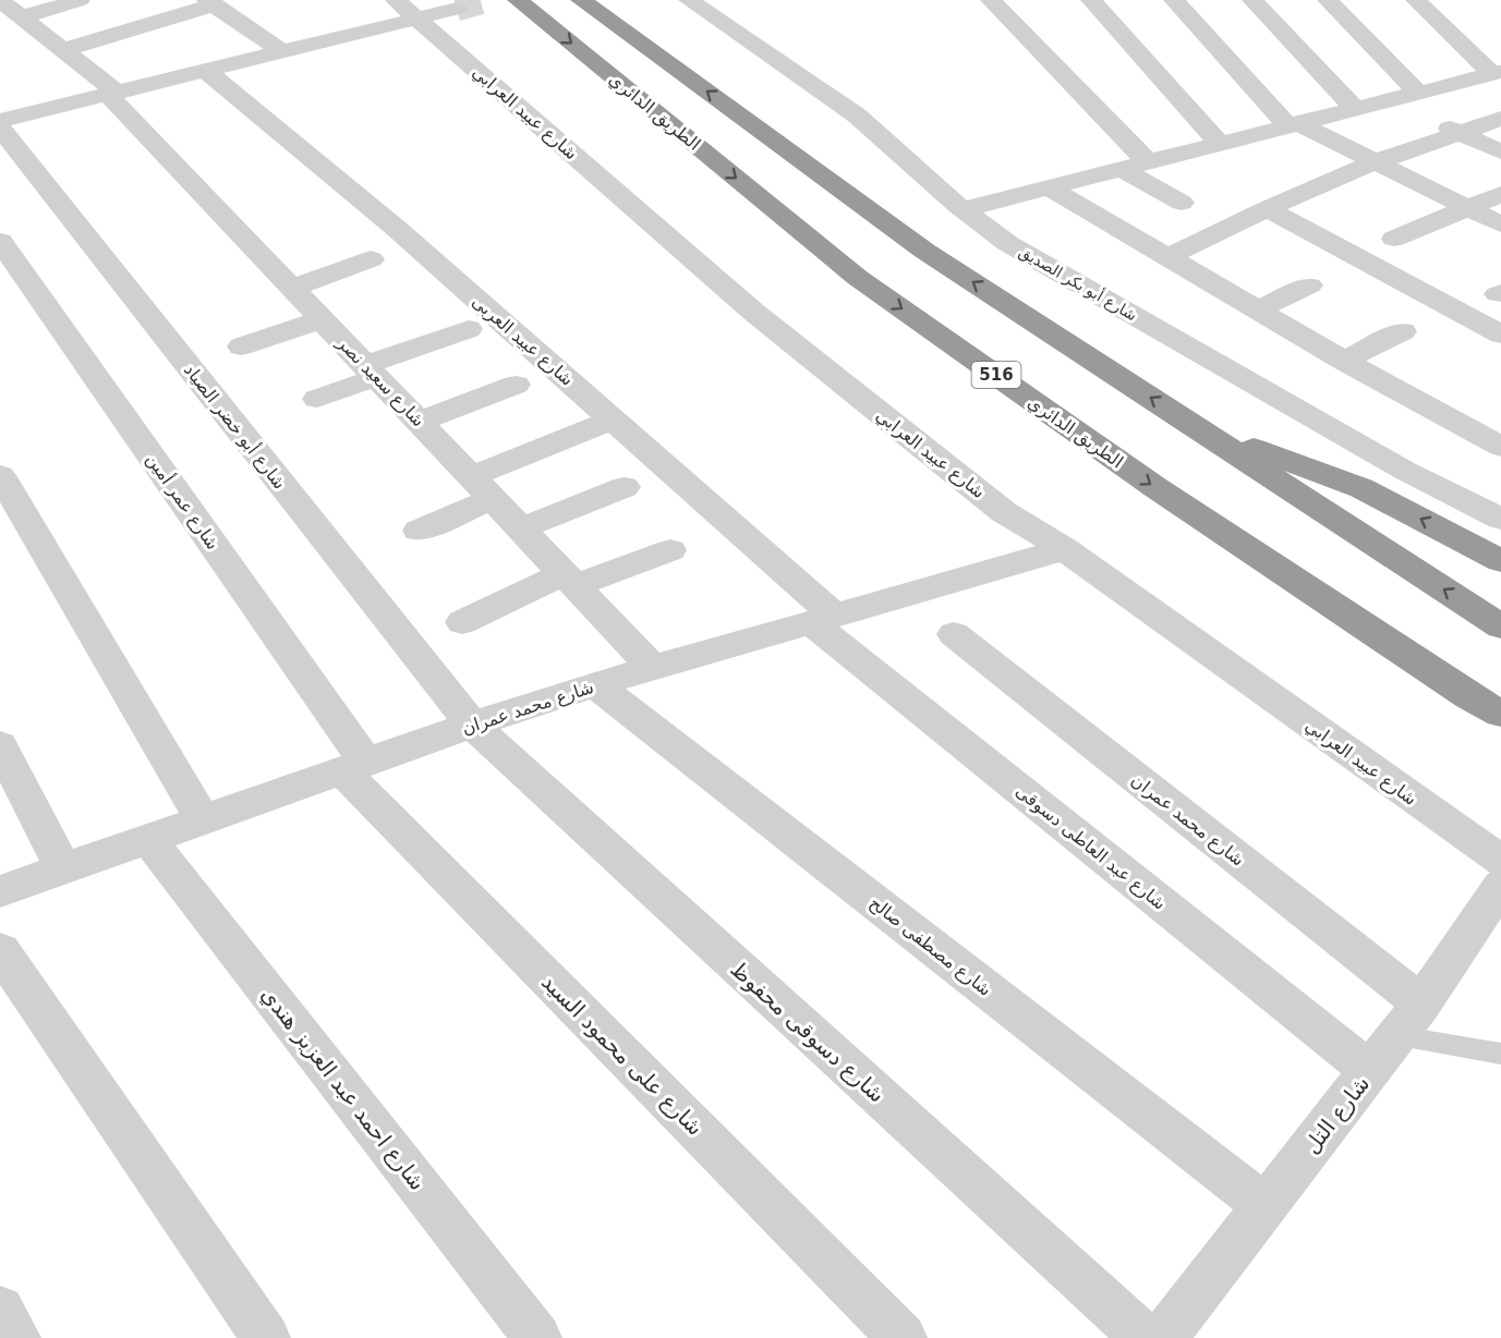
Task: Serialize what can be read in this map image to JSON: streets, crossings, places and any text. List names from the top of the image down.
{
  "streets": {
    "highway": ["الطريق الدائري", "516"],
    "street": [
      "شارع عبيد العرابي",
      "شارع أبو بكر الصديق",
      "شارع عبيد العربى",
      "شارع سعيد نصر",
      "شارع أبو خضر الصياد",
      "شارع عمر أمين",
      "شارع محمد عمران",
      "شارع عبد العاطى دسوقى",
      "شارع مصطفى صالح",
      "شارع دسوقى محفوظ",
      "شارع على محمود السيد",
      "شارع احمد عبد العزيز هندي",
      "شارع التل"
    ]
  },
  "crossings": [
    ["شارع عبيد العرابي", "شارع محمد عمران"],
    ["شارع عبيد العربى", "شارع محمد عمران"],
    ["شارع عبيد العربى", "شارع عبد العاطى دسوقى"],
    ["شارع سعيد نصر", "شارع محمد عمران"],
    ["شارع أبو خضر الصياد", "شارع محمد عمران"],
    ["شارع أبو خضر الصياد", "شارع دسوقى محفوظ"],
    ["شارع عمر أمين", "شارع محمد عمران"],
    ["شارع عمر أمين", "شارع على محمود السيد"],
    ["شارع محمد عمران", "شارع عبد العاطى دسوقى"],
    ["شارع محمد عمران", "شارع مصطفى صالح"],
    ["شارع محمد عمران", "شارع دسوقى محفوظ"],
    ["شارع محمد عمران", "شارع على محمود السيد"],
    ["شارع محمد عمران", "شارع احمد عبد العزيز هندي"],
    ["شارع محمد عمران", "شارع التل"],
    ["شارع عبد العاطى دسوقى", "شارع التل"],
    ["شارع مصطفى صالح", "شارع التل"]
  ]
}
